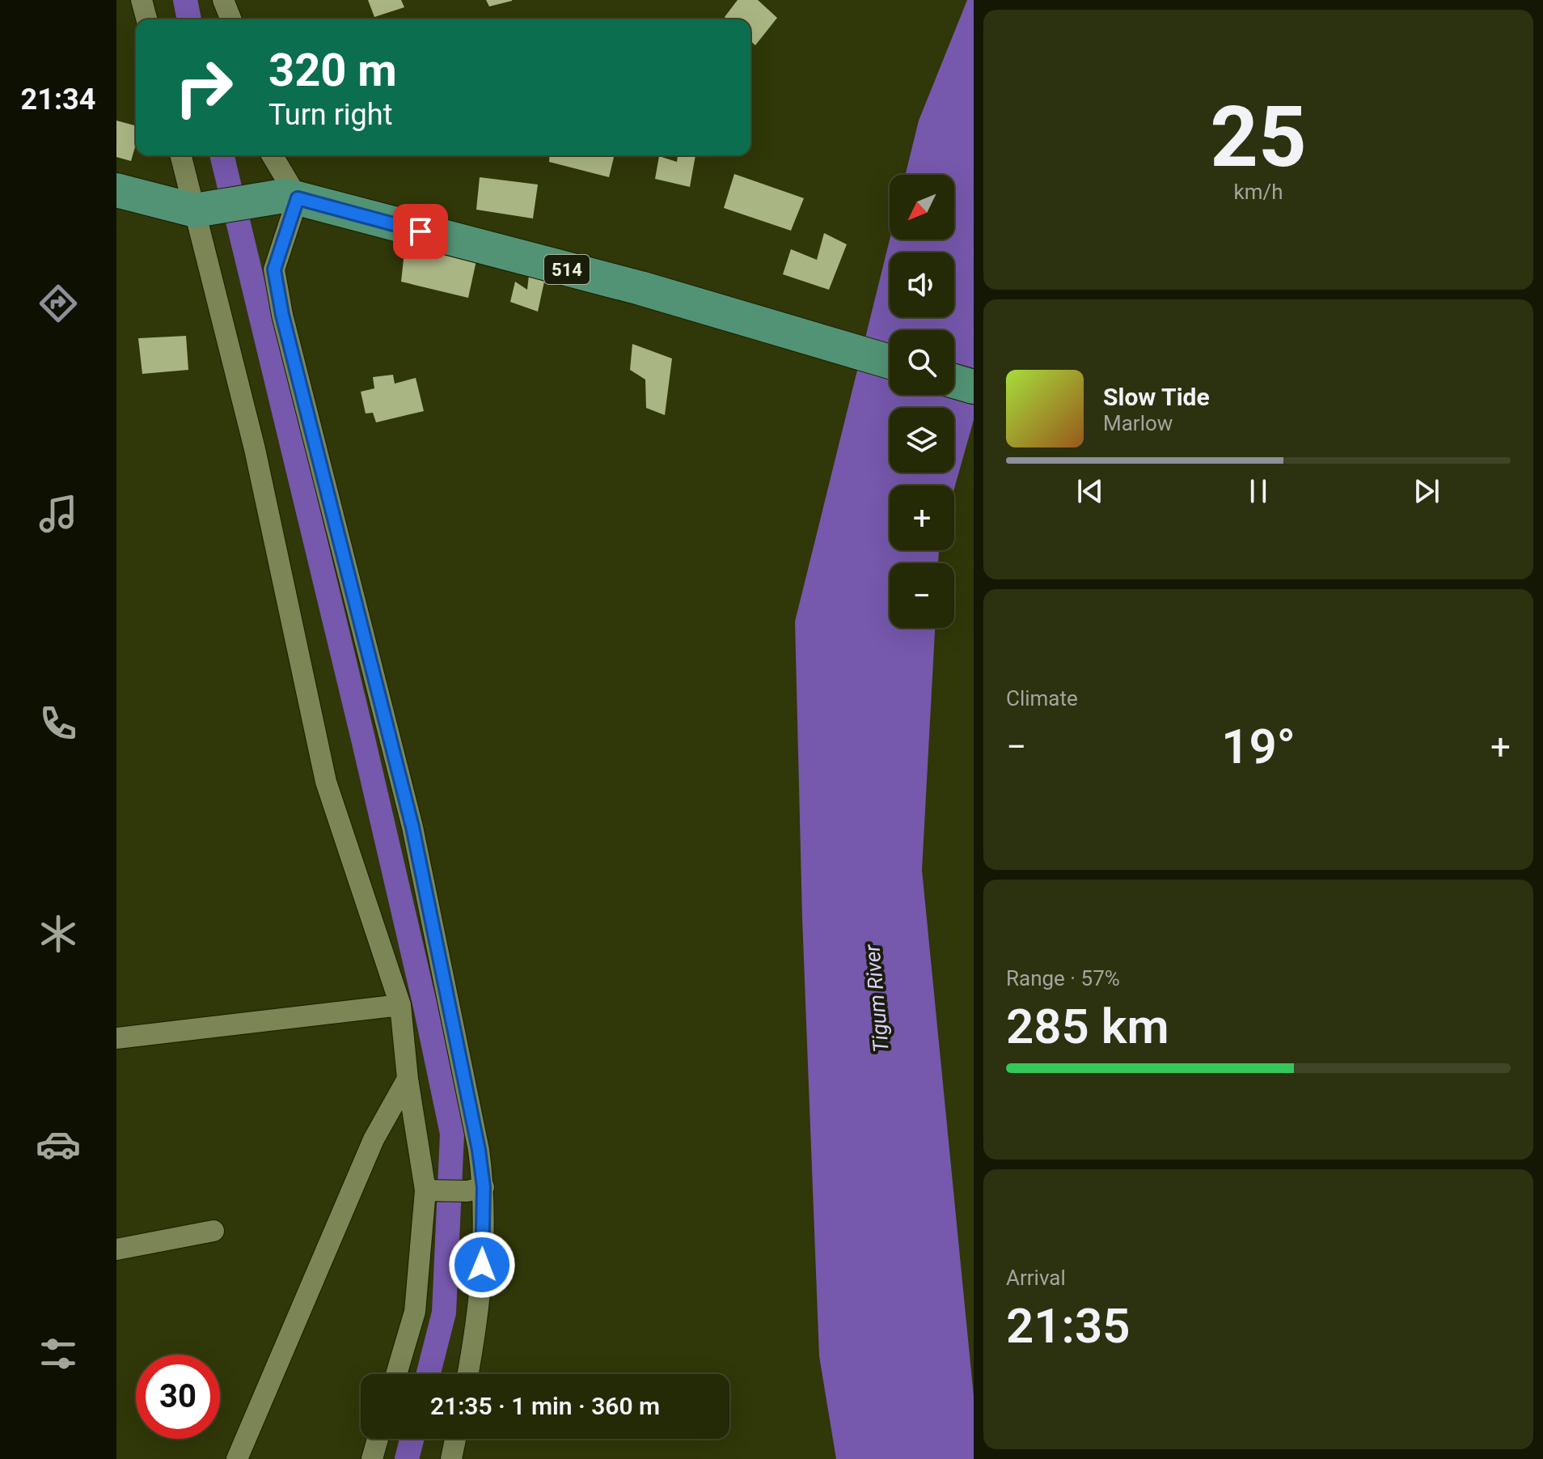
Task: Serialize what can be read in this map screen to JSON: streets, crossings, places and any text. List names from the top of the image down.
{
  "streets": {
    "main road": ["514"]
  },
  "water": ["Tigum River"],
  "north": "bottom left",
  "page": {
    "tabs": "21:34",
    "tile": [
      ["25", "km/h"],
      "Climate",
      ["Range · 57%", "285 km"],
      ["Arrival", "21:35"]
    ],
    "turn": ["320 m", "Turn right"],
    "map_buttons": ["+", "−"],
    "song": ["Slow Tide", "Marlow"],
    "heat": ["−", "19°", "+"],
    "limit": "30",
    "trip": "21:35 · 1 min · 360 m"
  }
}
